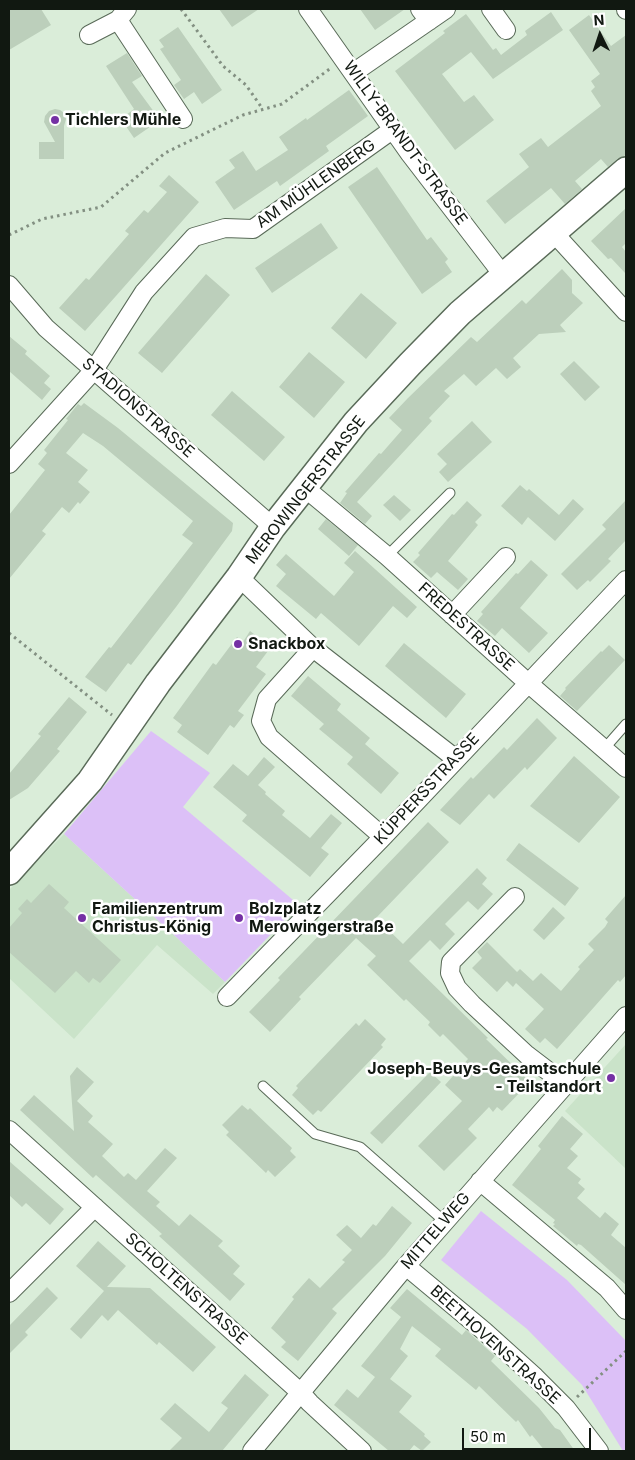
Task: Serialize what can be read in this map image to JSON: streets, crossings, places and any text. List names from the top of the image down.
{
  "streets": {
    "street": [
      "WILLY-BRANDT-STRASSE",
      "AM MÜHLENBERG",
      "STADIONSTRASSE",
      "MEROWINGERSTRASSE",
      "FREDESTRASSE",
      "KÜPPERSSTRASSE",
      "MITTELWEG",
      "SCHOLTENSTRASSE",
      "BEETHOVENSTRASSE"
    ]
  },
  "crossings": [
    ["WILLY-BRANDT-STRASSE", "AM MÜHLENBERG"],
    ["WILLY-BRANDT-STRASSE", "MEROWINGERSTRASSE"],
    ["AM MÜHLENBERG", "STADIONSTRASSE"],
    ["STADIONSTRASSE", "MEROWINGERSTRASSE"],
    ["MEROWINGERSTRASSE", "FREDESTRASSE"],
    ["FREDESTRASSE", "KÜPPERSSTRASSE"],
    ["MITTELWEG", "SCHOLTENSTRASSE"],
    ["MITTELWEG", "BEETHOVENSTRASSE"]
  ],
  "places": [
    "Tichlers Mühle",
    "Snackbox",
    "Familienzentrum Christus-König",
    "Bolzplatz Merowingerstraße",
    "Joseph-Beuys-Gesamtschule - Teilstandort"
  ],
  "scale_bar": "50 m",
  "north": "top"
}
